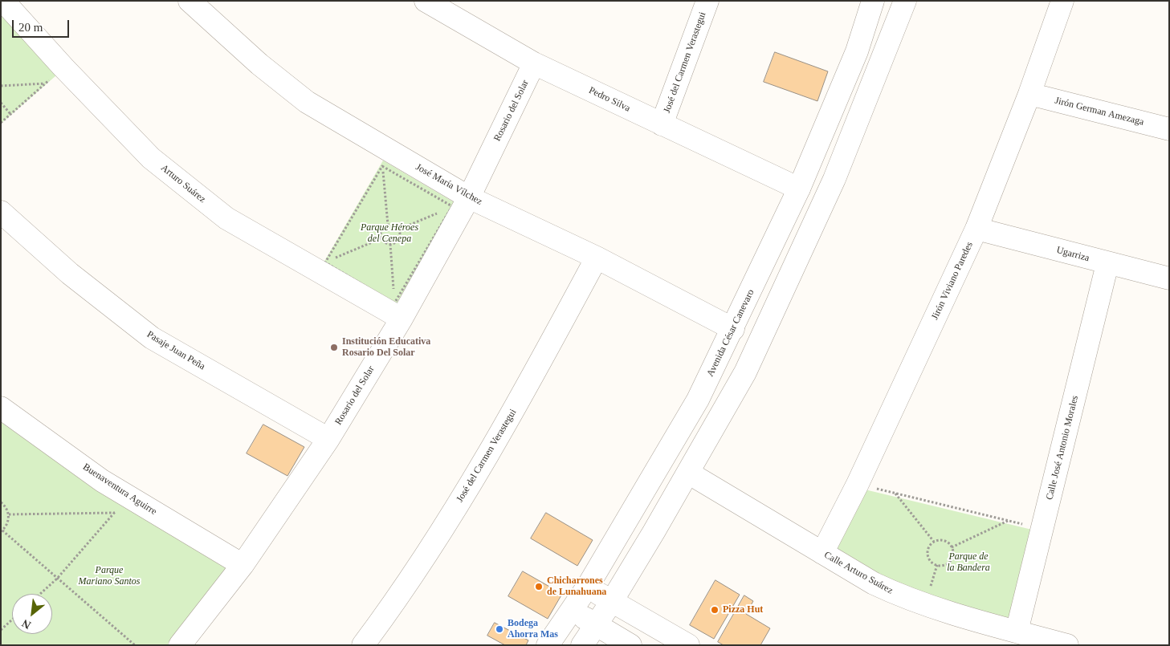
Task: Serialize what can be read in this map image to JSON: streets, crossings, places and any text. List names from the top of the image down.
{
  "streets": {
    "street": [
      "José del Carmen Verastegui",
      "Pedro Silva",
      "Rosario del Solar",
      "Jirón German Amezaga",
      "Arturo Suárez",
      "José María Vílchez",
      "Ugarriza",
      "Jirón Viviano Paredes",
      "Avenida César Canevaro",
      "Pasaje Juan Peña",
      "Calle José Antonio Morales",
      "Buenaventura Aguirre",
      "Calle Arturo Suárez"
    ]
  },
  "crossings": [
    ["José del Carmen Verastegui", "Pedro Silva"],
    ["José del Carmen Verastegui", "José María Vílchez"],
    ["Pedro Silva", "Rosario del Solar"],
    ["Pedro Silva", "Avenida César Canevaro"],
    ["Rosario del Solar", "Arturo Suárez"],
    ["Rosario del Solar", "José María Vílchez"],
    ["Rosario del Solar", "Pasaje Juan Peña"],
    ["Rosario del Solar", "Buenaventura Aguirre"],
    ["Jirón German Amezaga", "Jirón Viviano Paredes"],
    ["José María Vílchez", "Avenida César Canevaro"],
    ["Ugarriza", "Jirón Viviano Paredes"],
    ["Ugarriza", "Calle José Antonio Morales"],
    ["Jirón Viviano Paredes", "Calle Arturo Suárez"],
    ["Calle José Antonio Morales", "Calle Arturo Suárez"]
  ],
  "parks": ["Parque Héroes del Cenepa", "Parque de la Bandera", "Parque Mariano Santos"],
  "places": [
    "Institución Educativa Rosario Del Solar",
    "Chicharrones de Lunahuana",
    "Pizza Hut",
    "Bodega Ahorra Mas"
  ],
  "scale_bar": "20 m",
  "north": "bottom left"
}
